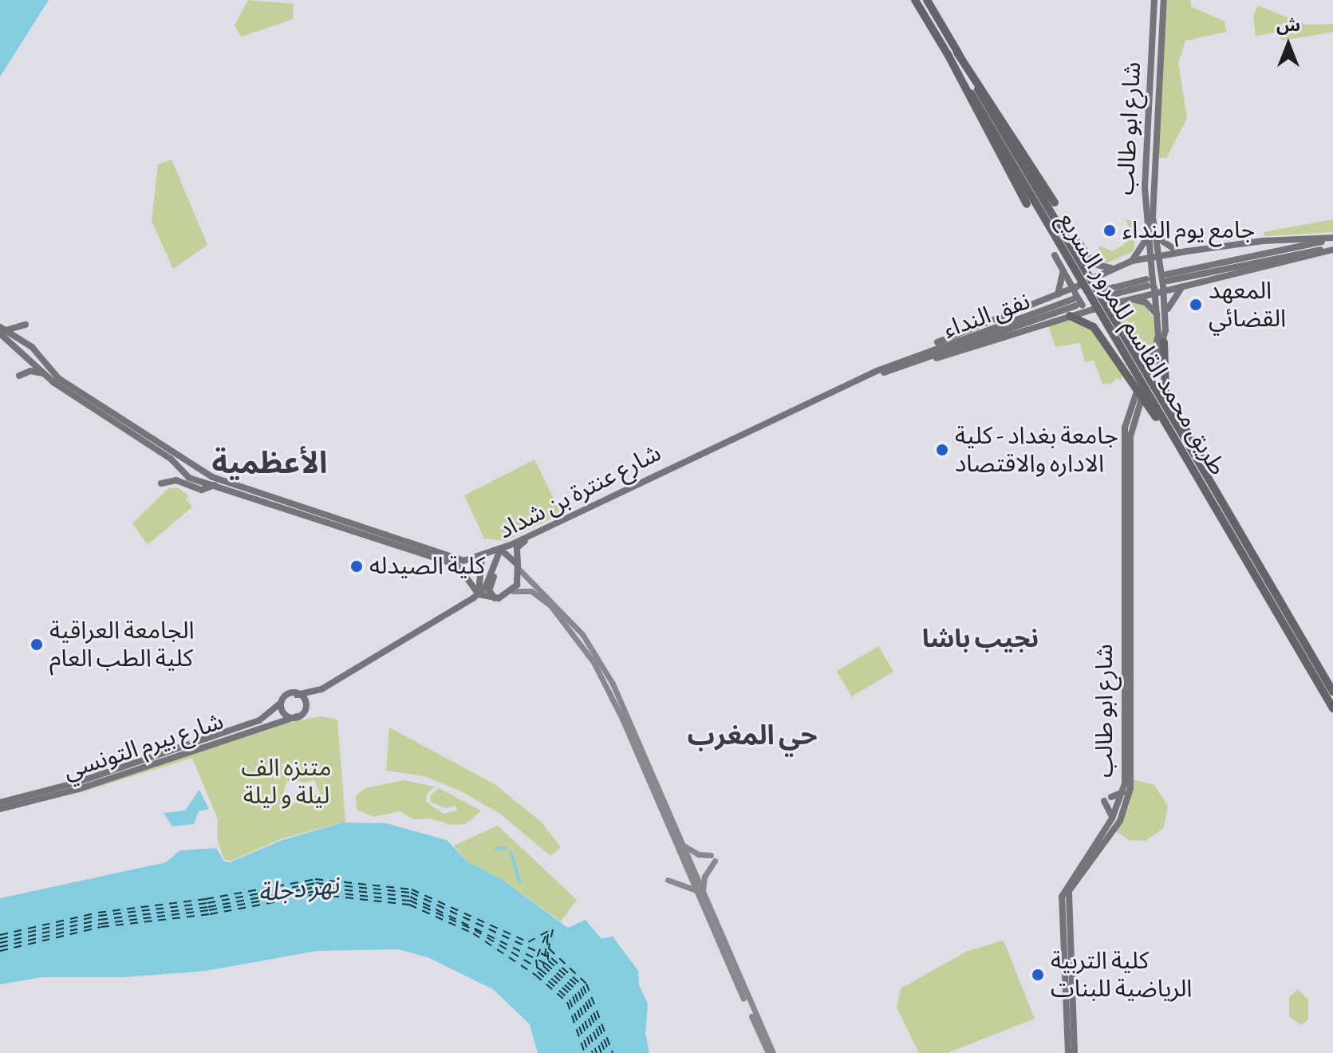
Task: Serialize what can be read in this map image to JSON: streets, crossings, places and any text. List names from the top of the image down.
{
  "streets": {
    "highway": ["طريق محمد القاسم للمرور السريع"],
    "main road": [
      "شارع ابو طالب",
      "نفق النداء",
      "شارع عنترة بن شداد",
      "شارع بيرم التونسي"
    ]
  },
  "crossings": [
    ["نفق النداء", "شارع عنترة بن شداد"]
  ],
  "districts": ["الأعظمية", "نجيب باشا", "حي المغرب"],
  "water": ["نهر دجلة"],
  "parks": ["متنزه الف ليلة و ليلة"],
  "places": [
    "جامع يوم النداء",
    "المعهد القضائي",
    "جامعة بغداد - كلية الاداره والاقتصاد",
    "كلية الصيدله",
    "الجامعة العراقية كلية الطب العام",
    "كلية التربية الرياضية للبنات"
  ],
  "north": "top"
}
